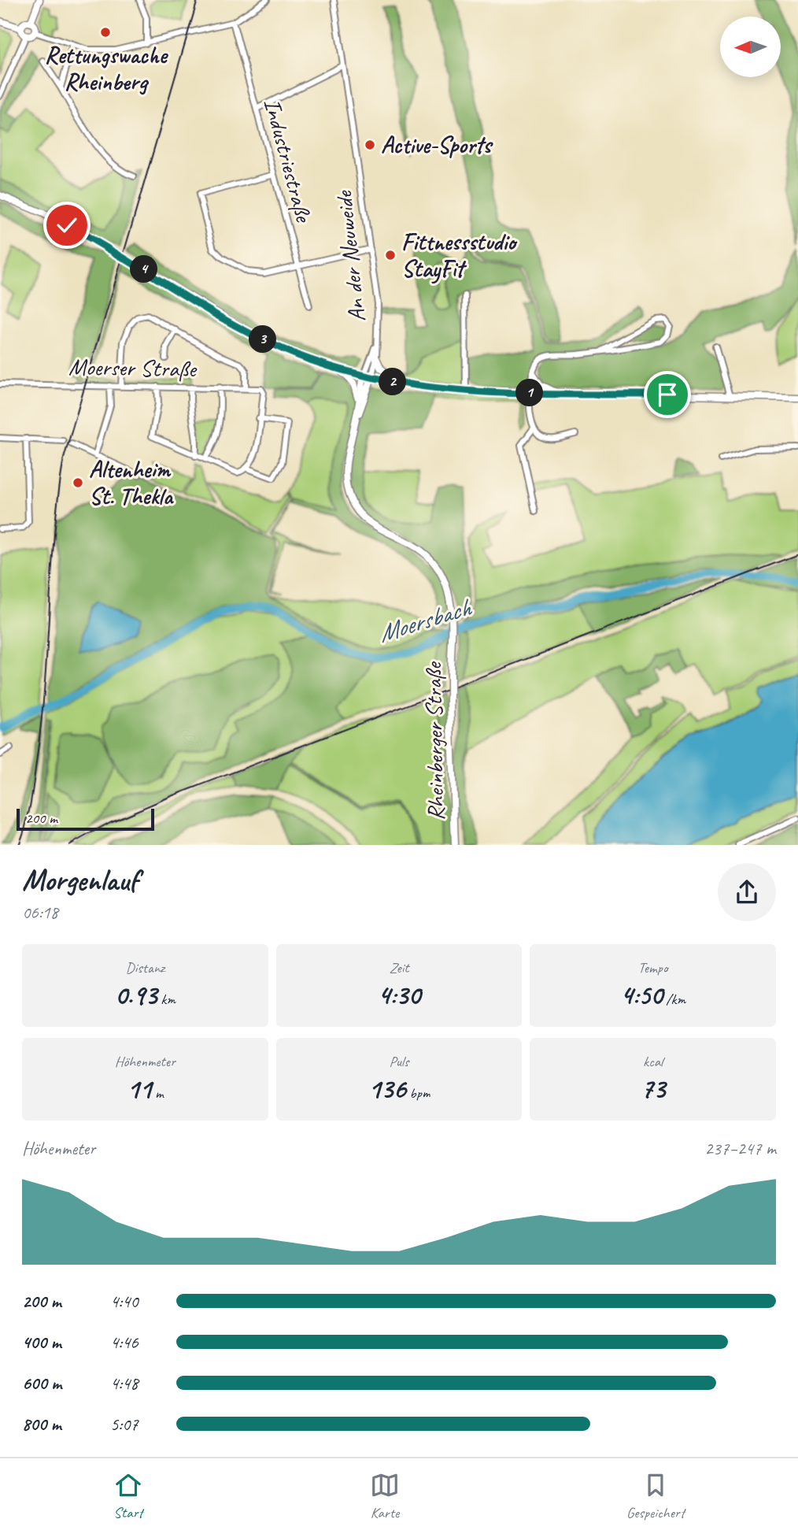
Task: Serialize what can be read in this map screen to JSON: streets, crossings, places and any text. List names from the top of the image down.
{
  "streets": {
    "main road": ["Rheinberger Straße"],
    "street": ["Industriestraße", "An der Neuweide", "Moerser Straße"]
  },
  "crossings": [
    ["An der Neuweide", "Rheinberger Straße"]
  ],
  "water": ["Moersbach"],
  "places": [
    "Rettungswache Rheinberg",
    "Active-Sports",
    "Fittnessstudio StayFit",
    "Altenheim St. Thekla"
  ],
  "scale_bar": "200 m",
  "north": "left",
  "page": {
    "pins": [
      "4",
      "3",
      "2",
      "1"
    ],
    "scale": "200 m",
    "heading": ["Morgenlauf", "06:18"],
    "stats": [
      ["Distanz", "0.93 km"],
      ["Zeit", "4:30"],
      ["Tempo", "4:50 /km"],
      ["Höhenmeter", "11 m"],
      ["Puls", "136 bpm"],
      ["kcal", "73"]
    ],
    "chart": ["Höhenmeter", "237–247 m"],
    "list": [
      {
        "name": "200 m",
        "note": "4:40"
      },
      {
        "name": "400 m",
        "note": "4:46"
      },
      {
        "name": "600 m",
        "note": "4:48"
      },
      {
        "name": "800 m",
        "note": "5:07"
      }
    ],
    "tabs": ["Start", "Karte", "Gespeichert"]
  }
}
